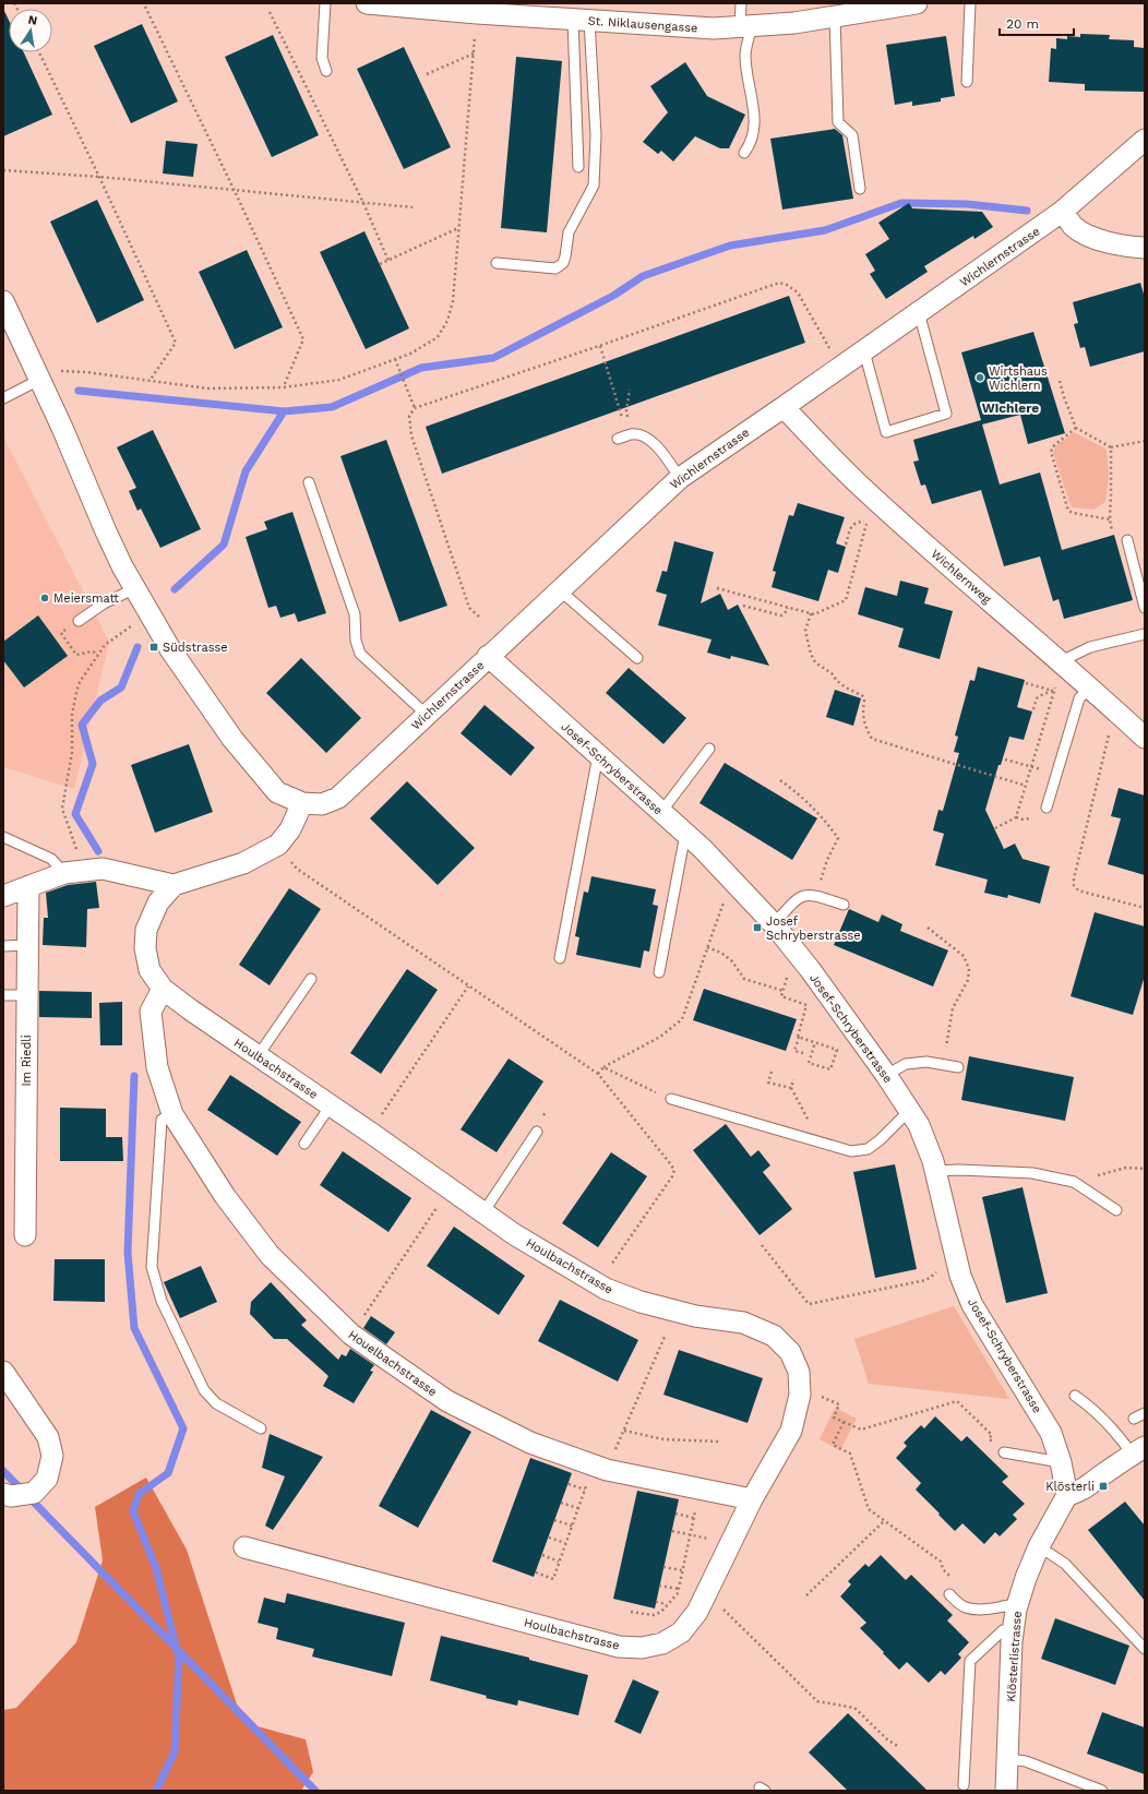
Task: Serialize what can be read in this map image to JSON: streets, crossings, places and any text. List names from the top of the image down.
{
  "streets": {
    "street": [
      "St. Niklausengasse",
      "Wichlernstrasse",
      "Wichlernweg",
      "Josef-Schryberstrasse",
      "Im Riedli",
      "Houlbachstrasse",
      "Houelbachstrasse",
      "Klösterlistrasse"
    ]
  },
  "crossings": [
    ["Wichlernstrasse", "Wichlernweg"],
    ["Wichlernstrasse", "Josef-Schryberstrasse"],
    ["Wichlernstrasse", "Houlbachstrasse"],
    ["Josef-Schryberstrasse", "Klösterlistrasse"],
    ["Houlbachstrasse", "Houelbachstrasse"]
  ],
  "districts": ["Wichlere"],
  "places": {
    "other": ["Wirtshaus Wichlern", "Meiersmatt"],
    "transit": ["Südstrasse", "Josef Schryberstrasse", "Klösterli"]
  },
  "scale_bar": "20 m",
  "north": "top"
}
